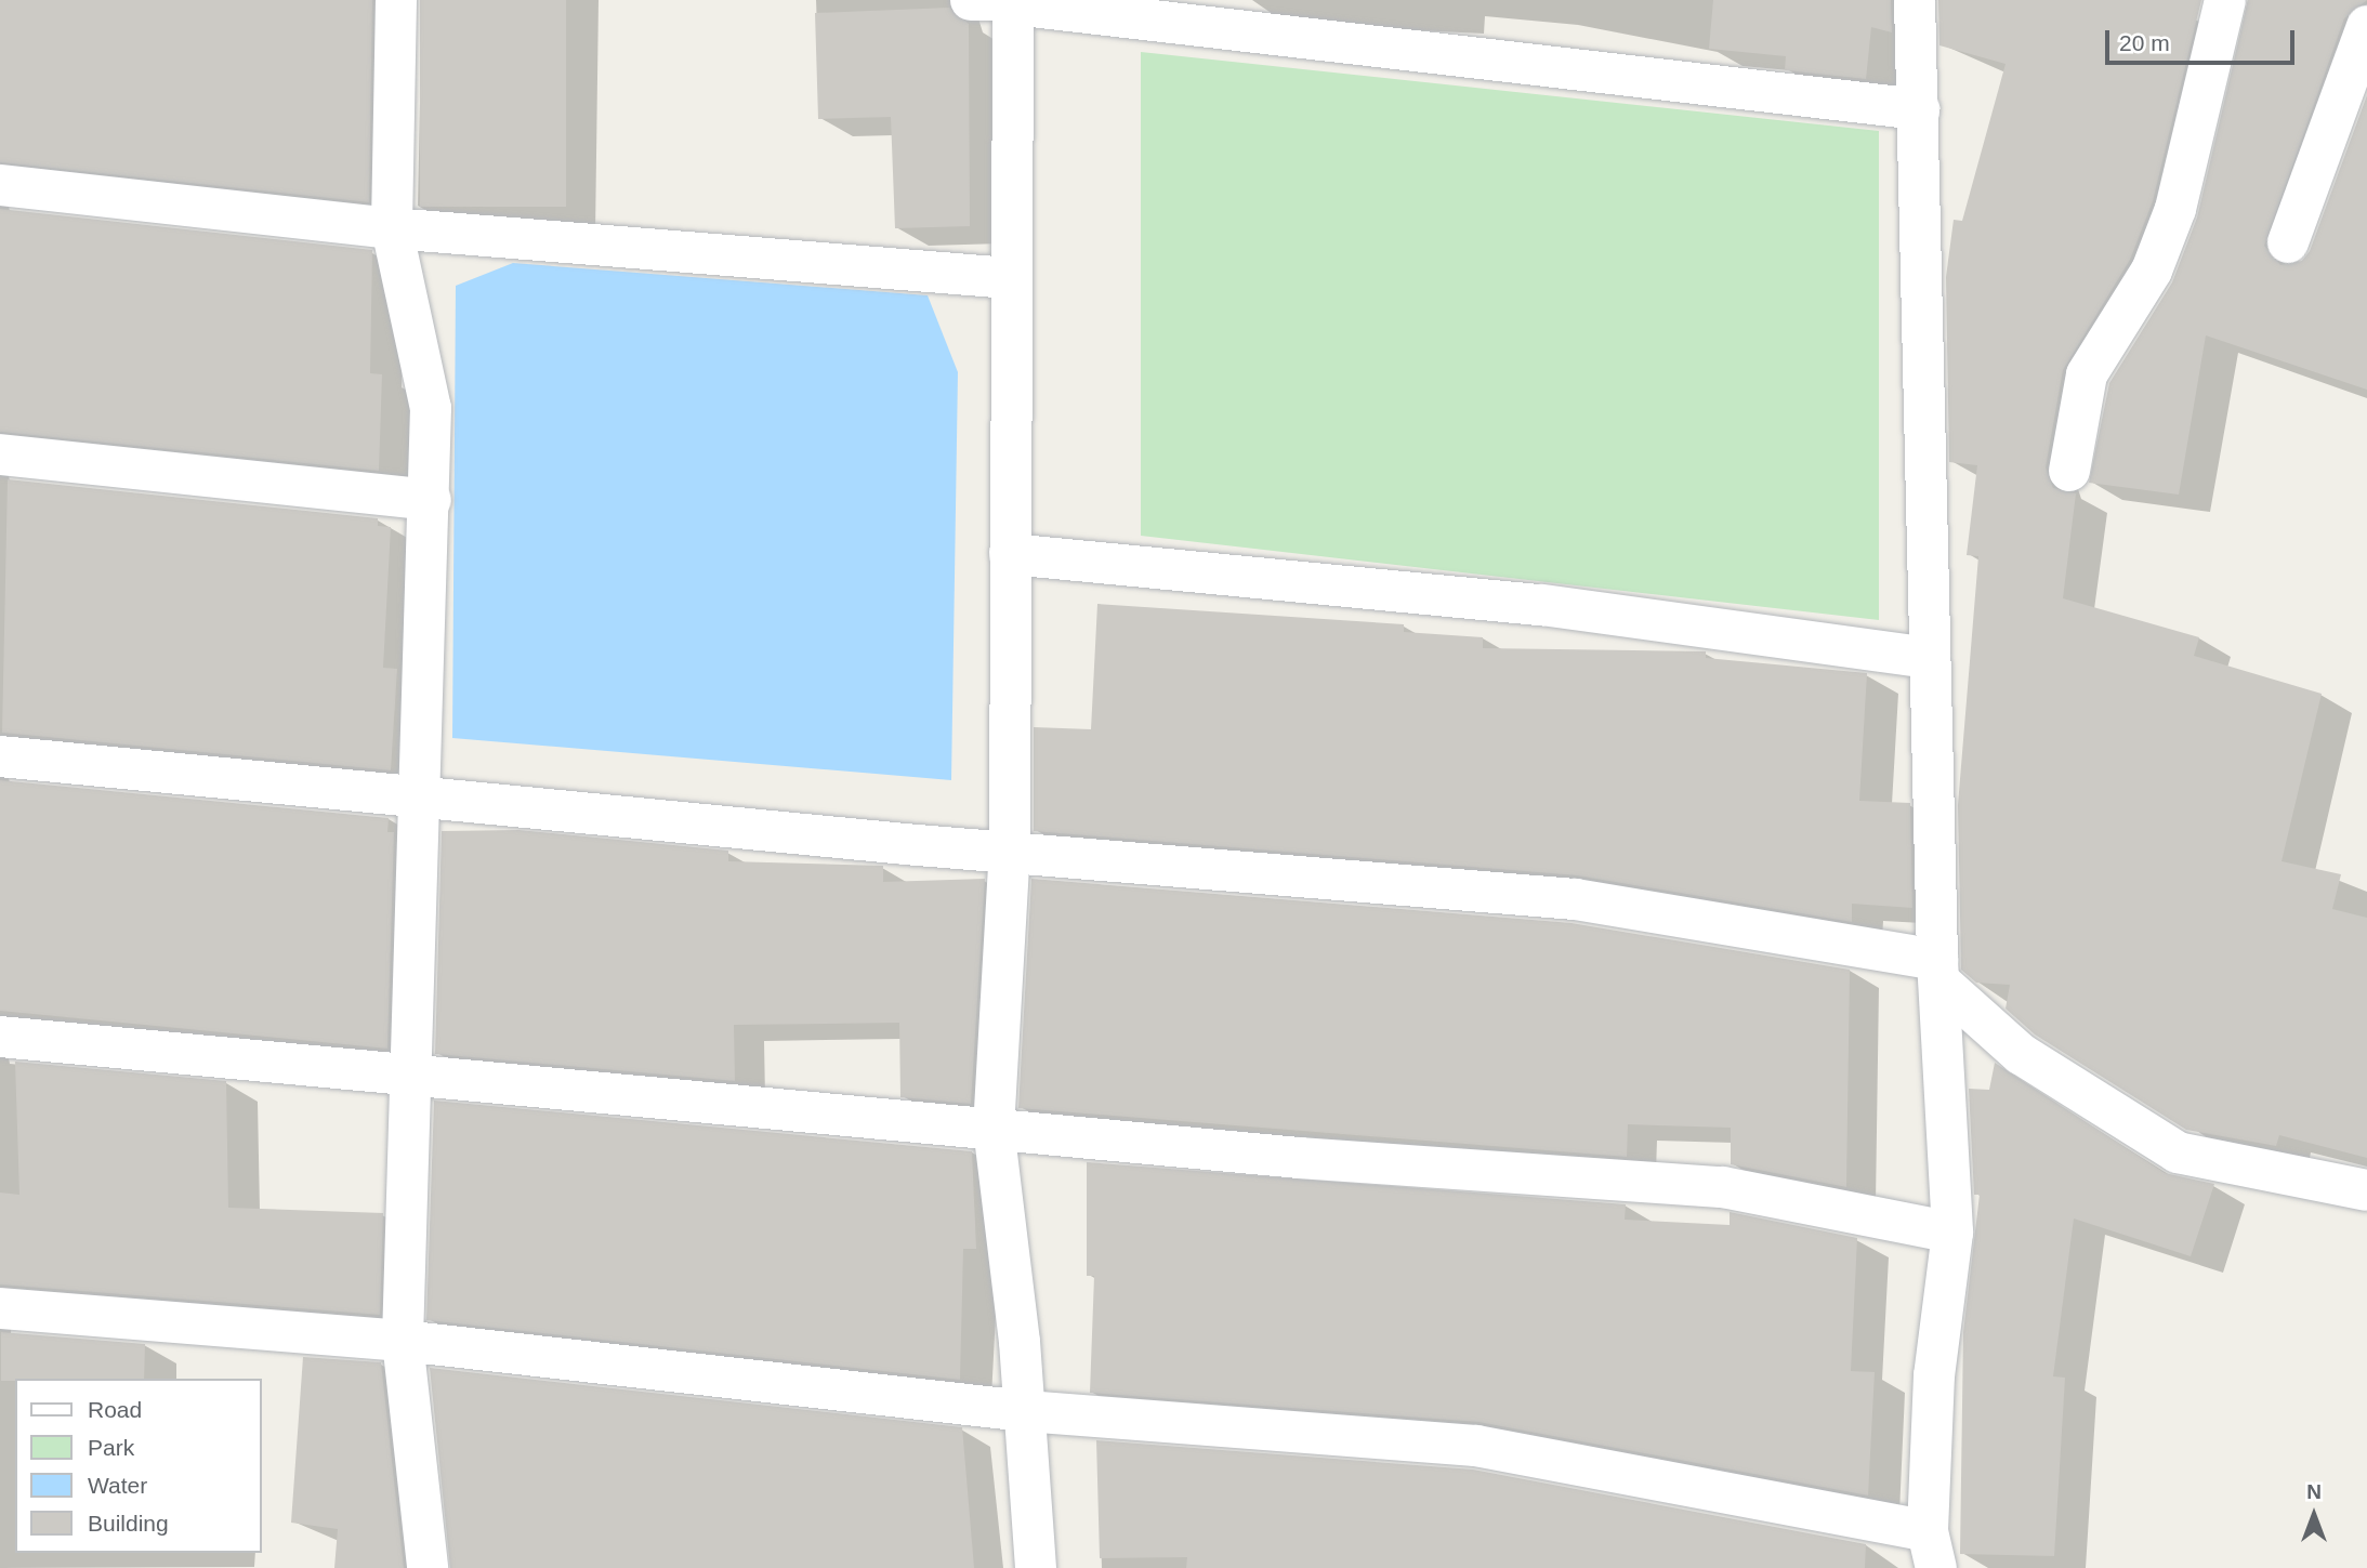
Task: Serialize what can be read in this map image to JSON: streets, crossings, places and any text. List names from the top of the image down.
{
  "legend": [
    "Road",
    "Park",
    "Water",
    "Building"
  ],
  "scale_bar": "20 m",
  "north": "top"
}
